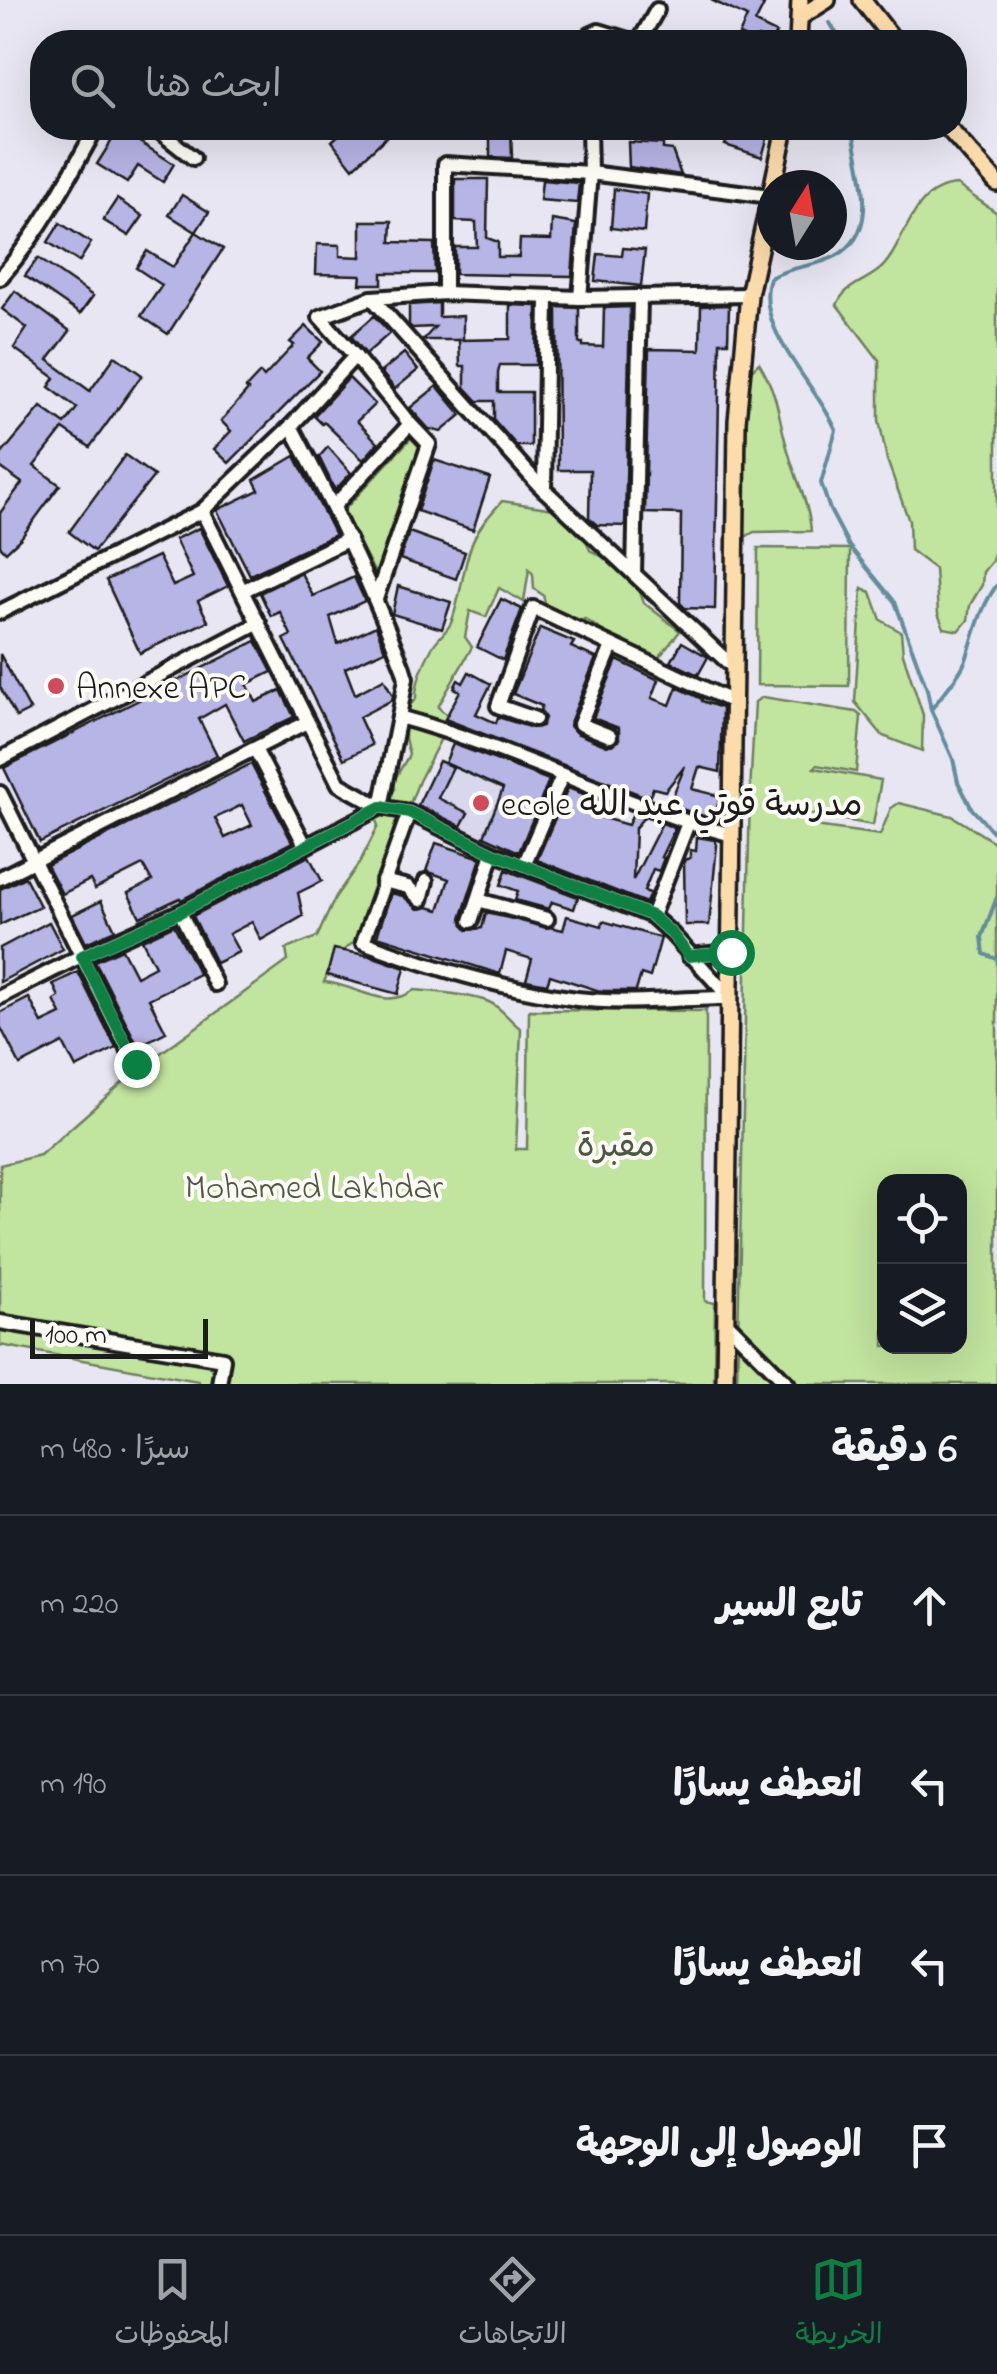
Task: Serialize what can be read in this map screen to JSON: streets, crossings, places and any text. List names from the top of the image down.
{
  "parks": ["مقبرة", "Mohamed Lakhdar"],
  "places": ["Annexe APC", "ecole مدرسة قوتي عبد الله"],
  "scale_bar": "100 m",
  "north": "top",
  "page": {
    "search": "ابحث هنا",
    "scale": "100 m",
    "heading": ["6 دقيقة", "سيرًا · 480 m"],
    "list": [
      ["تابع السير", "220 m"],
      ["انعطف يسارًا", "190 m"],
      ["انعطف يسارًا", "70 m"],
      "الوصول إلى الوجهة"
    ],
    "nav": ["الخريطة", "الاتجاهات", "المحفوظات"]
  }
}
